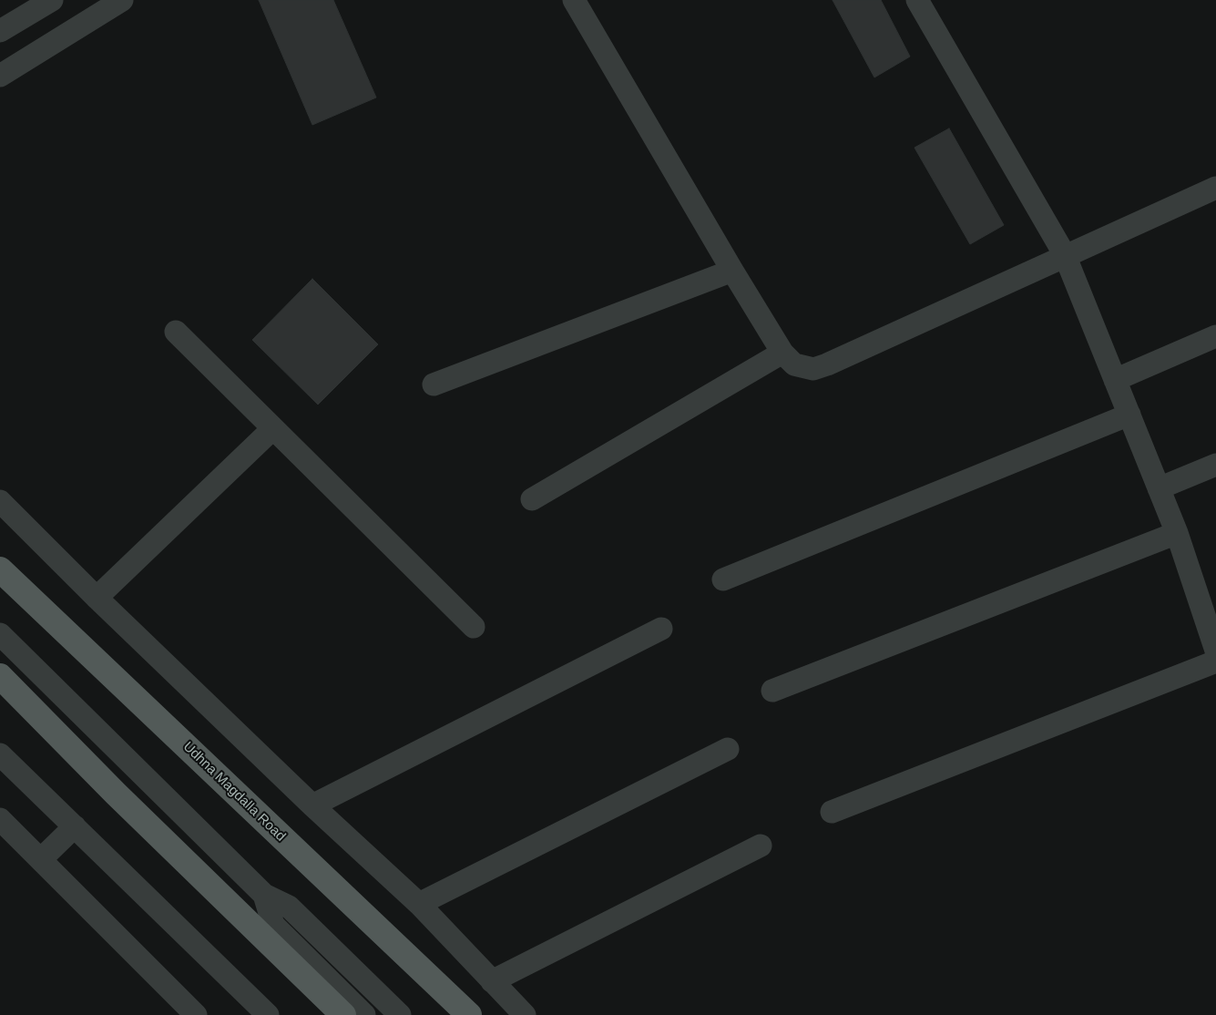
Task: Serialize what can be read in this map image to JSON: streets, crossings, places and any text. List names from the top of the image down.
{
  "streets": {
    "main road": ["Udhna Magdalla Road"]
  }
}
